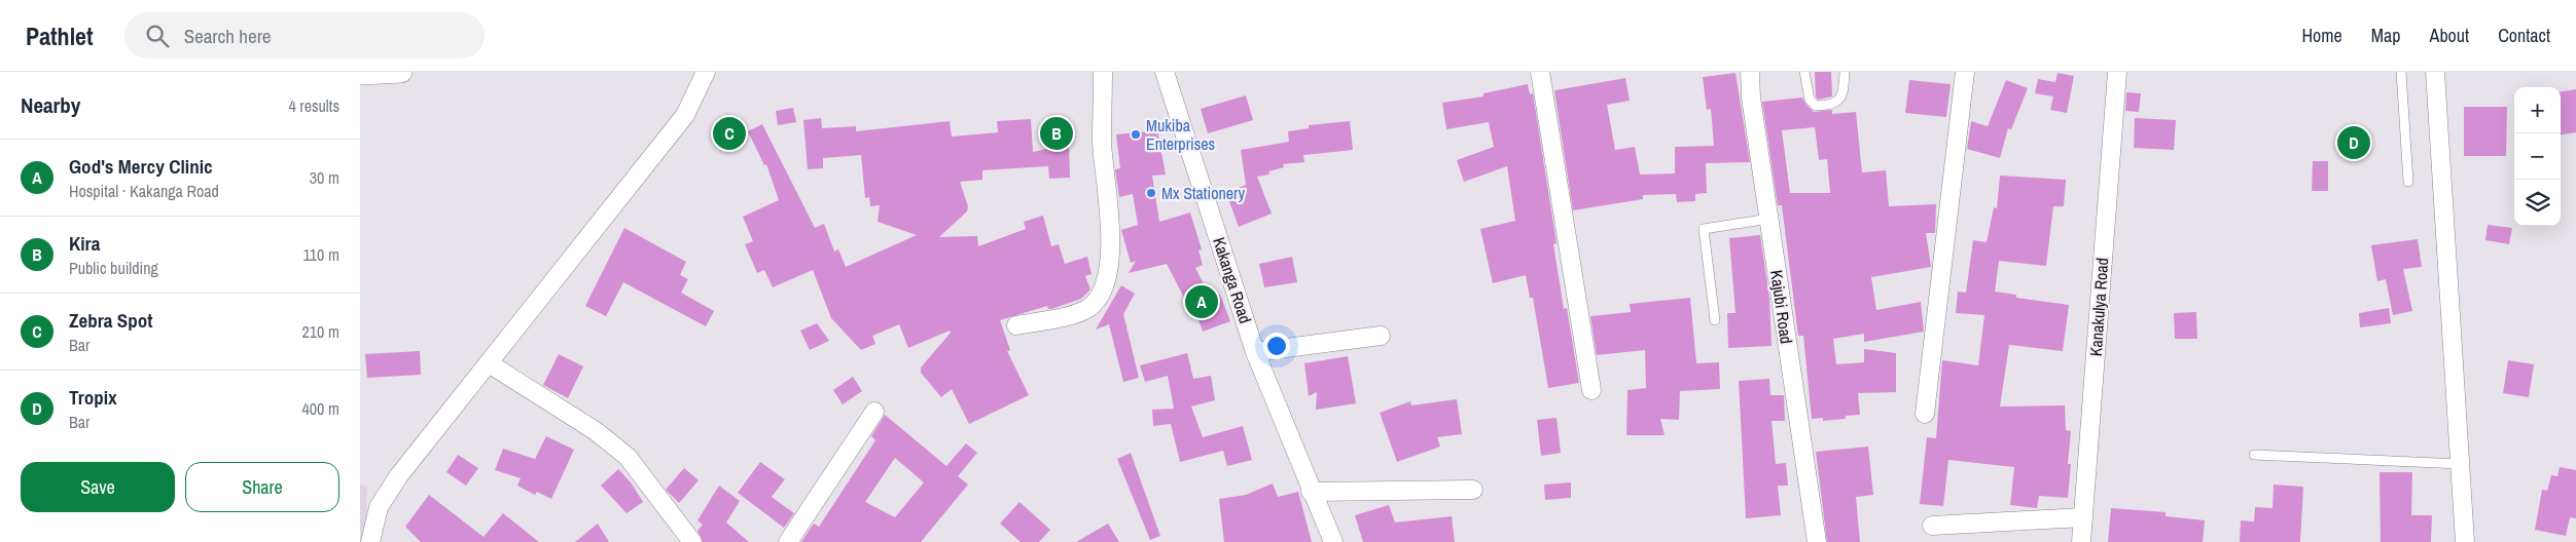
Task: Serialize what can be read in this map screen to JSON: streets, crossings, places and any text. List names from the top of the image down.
{
  "streets": {
    "street": ["Kakanga Road", "Kajubi Road", "Kanakulya Road"]
  },
  "places": ["Mukiba Enterprises", "Mx Stationery"],
  "page": {
    "header": "Pathlet",
    "search": "Search here",
    "nav": [
      "Home",
      "Map",
      "About",
      "Contact"
    ],
    "heading": ["Nearby", "4 results"],
    "map_buttons": ["+", "−"],
    "pins": [
      "B",
      "C",
      "D",
      "A"
    ],
    "list": [
      {
        "mark": "A",
        "name": "God's Mercy Clinic",
        "note": "Hospital · Kakanga Road",
        "value": "30 m"
      },
      {
        "mark": "B",
        "name": "Kira",
        "note": "Public building",
        "value": "110 m"
      },
      {
        "mark": "C",
        "name": "Zebra Spot",
        "note": "Bar",
        "value": "210 m"
      },
      {
        "mark": "D",
        "name": "Tropix",
        "note": "Bar",
        "value": "400 m"
      }
    ],
    "buttons": ["Save", "Share"]
  }
}
